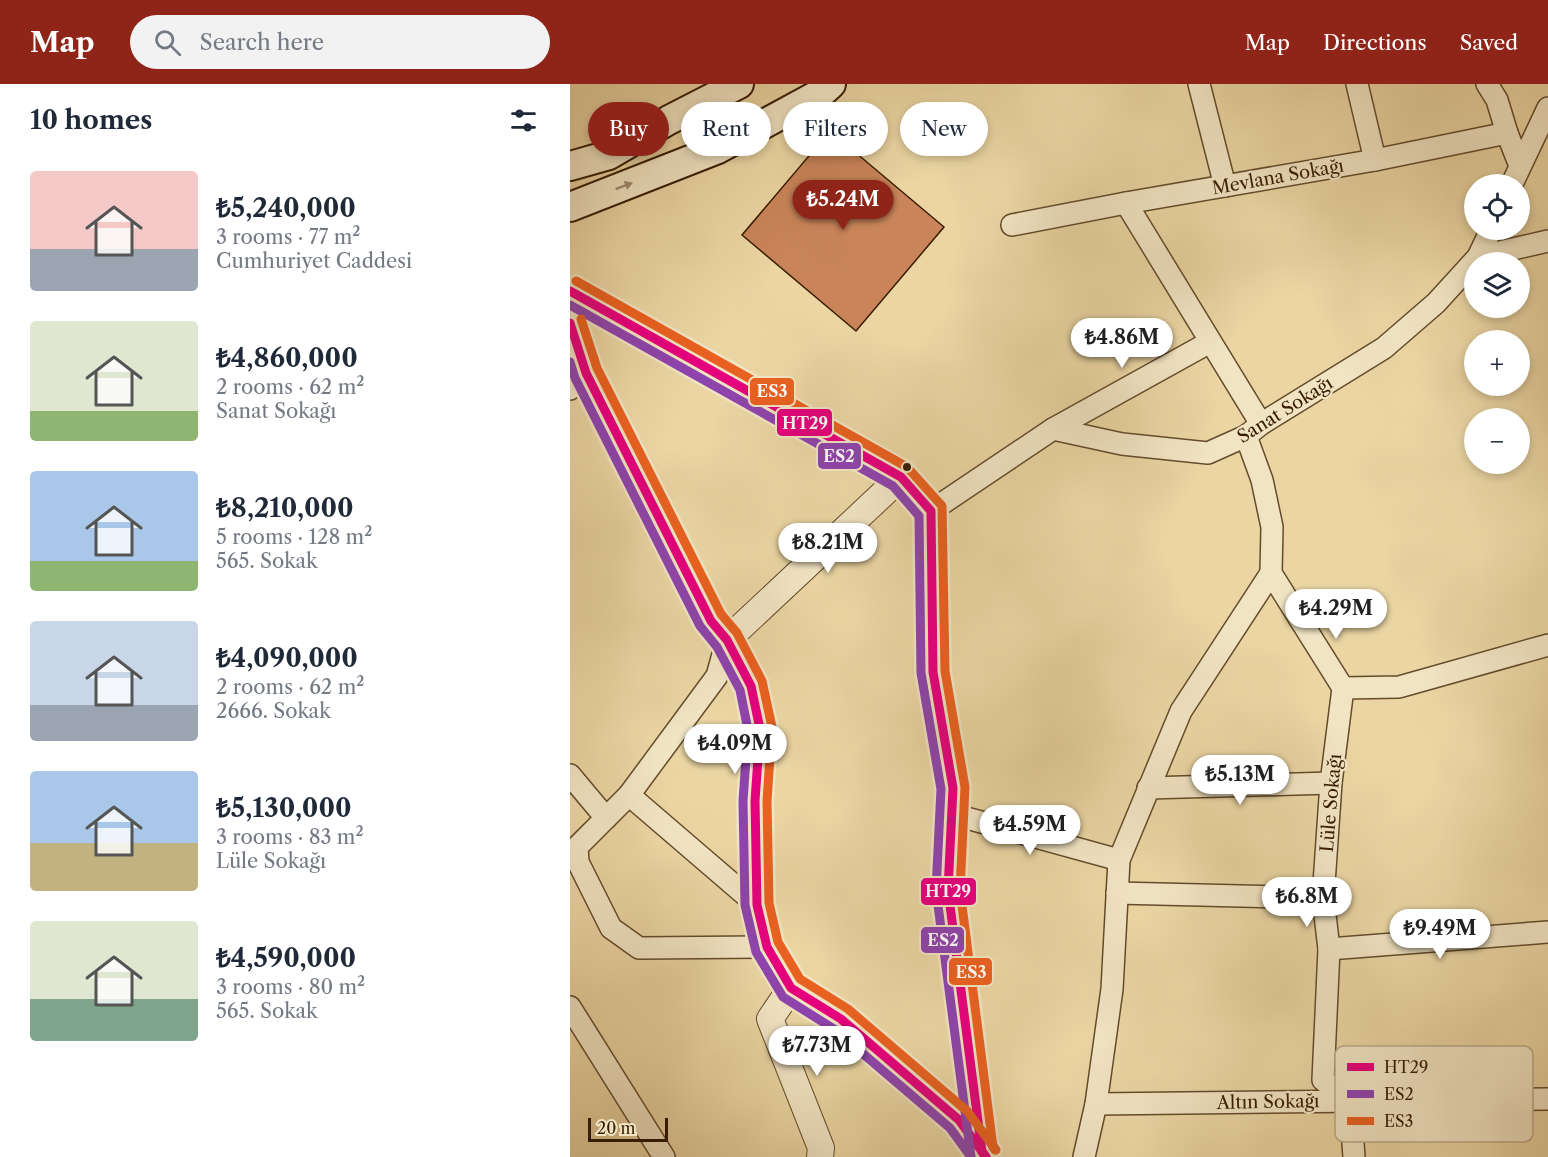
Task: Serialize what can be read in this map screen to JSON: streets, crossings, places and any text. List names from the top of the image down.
{
  "streets": {
    "street": [
      "Mevlana Sokağı",
      "Sanat Sokağı",
      "Lüle Sokağı",
      "Altın Sokağı"
    ]
  },
  "lines": ["transit line ES3", "transit line HT29", "transit line ES2"],
  "legend": ["HT29", "ES2", "ES3"],
  "scale_bar": "20 m",
  "page": {
    "header": "Map",
    "search": "Search here",
    "nav": ["Map", "Directions", "Saved"],
    "heading": "10 homes",
    "chip": [
      "Buy",
      "Rent",
      "Filters",
      "New"
    ],
    "list": [
      {
        "name": "₺5,240,000",
        "note": "3 rooms · 77 m² · Cumhuriyet Caddesi"
      },
      {
        "name": "₺4,860,000",
        "note": "2 rooms · 62 m² · Sanat Sokağı"
      },
      {
        "name": "₺8,210,000",
        "note": "5 rooms · 128 m² · 565. Sokak"
      },
      {
        "name": "₺4,090,000",
        "note": "2 rooms · 62 m² · 2666. Sokak"
      },
      {
        "name": "₺5,130,000",
        "note": "3 rooms · 83 m² · Lüle Sokağı"
      },
      {
        "name": "₺4,590,000",
        "note": "3 rooms · 80 m² · 565. Sokak"
      }
    ],
    "map_buttons": ["+", "−"],
    "price": [
      "₺5.24M",
      "₺4.86M",
      "₺8.21M",
      "₺4.29M",
      "₺4.09M",
      "₺5.13M",
      "₺4.59M",
      "₺6.8M",
      "₺9.49M",
      "₺7.73M"
    ],
    "scale": "20 m"
  }
}
